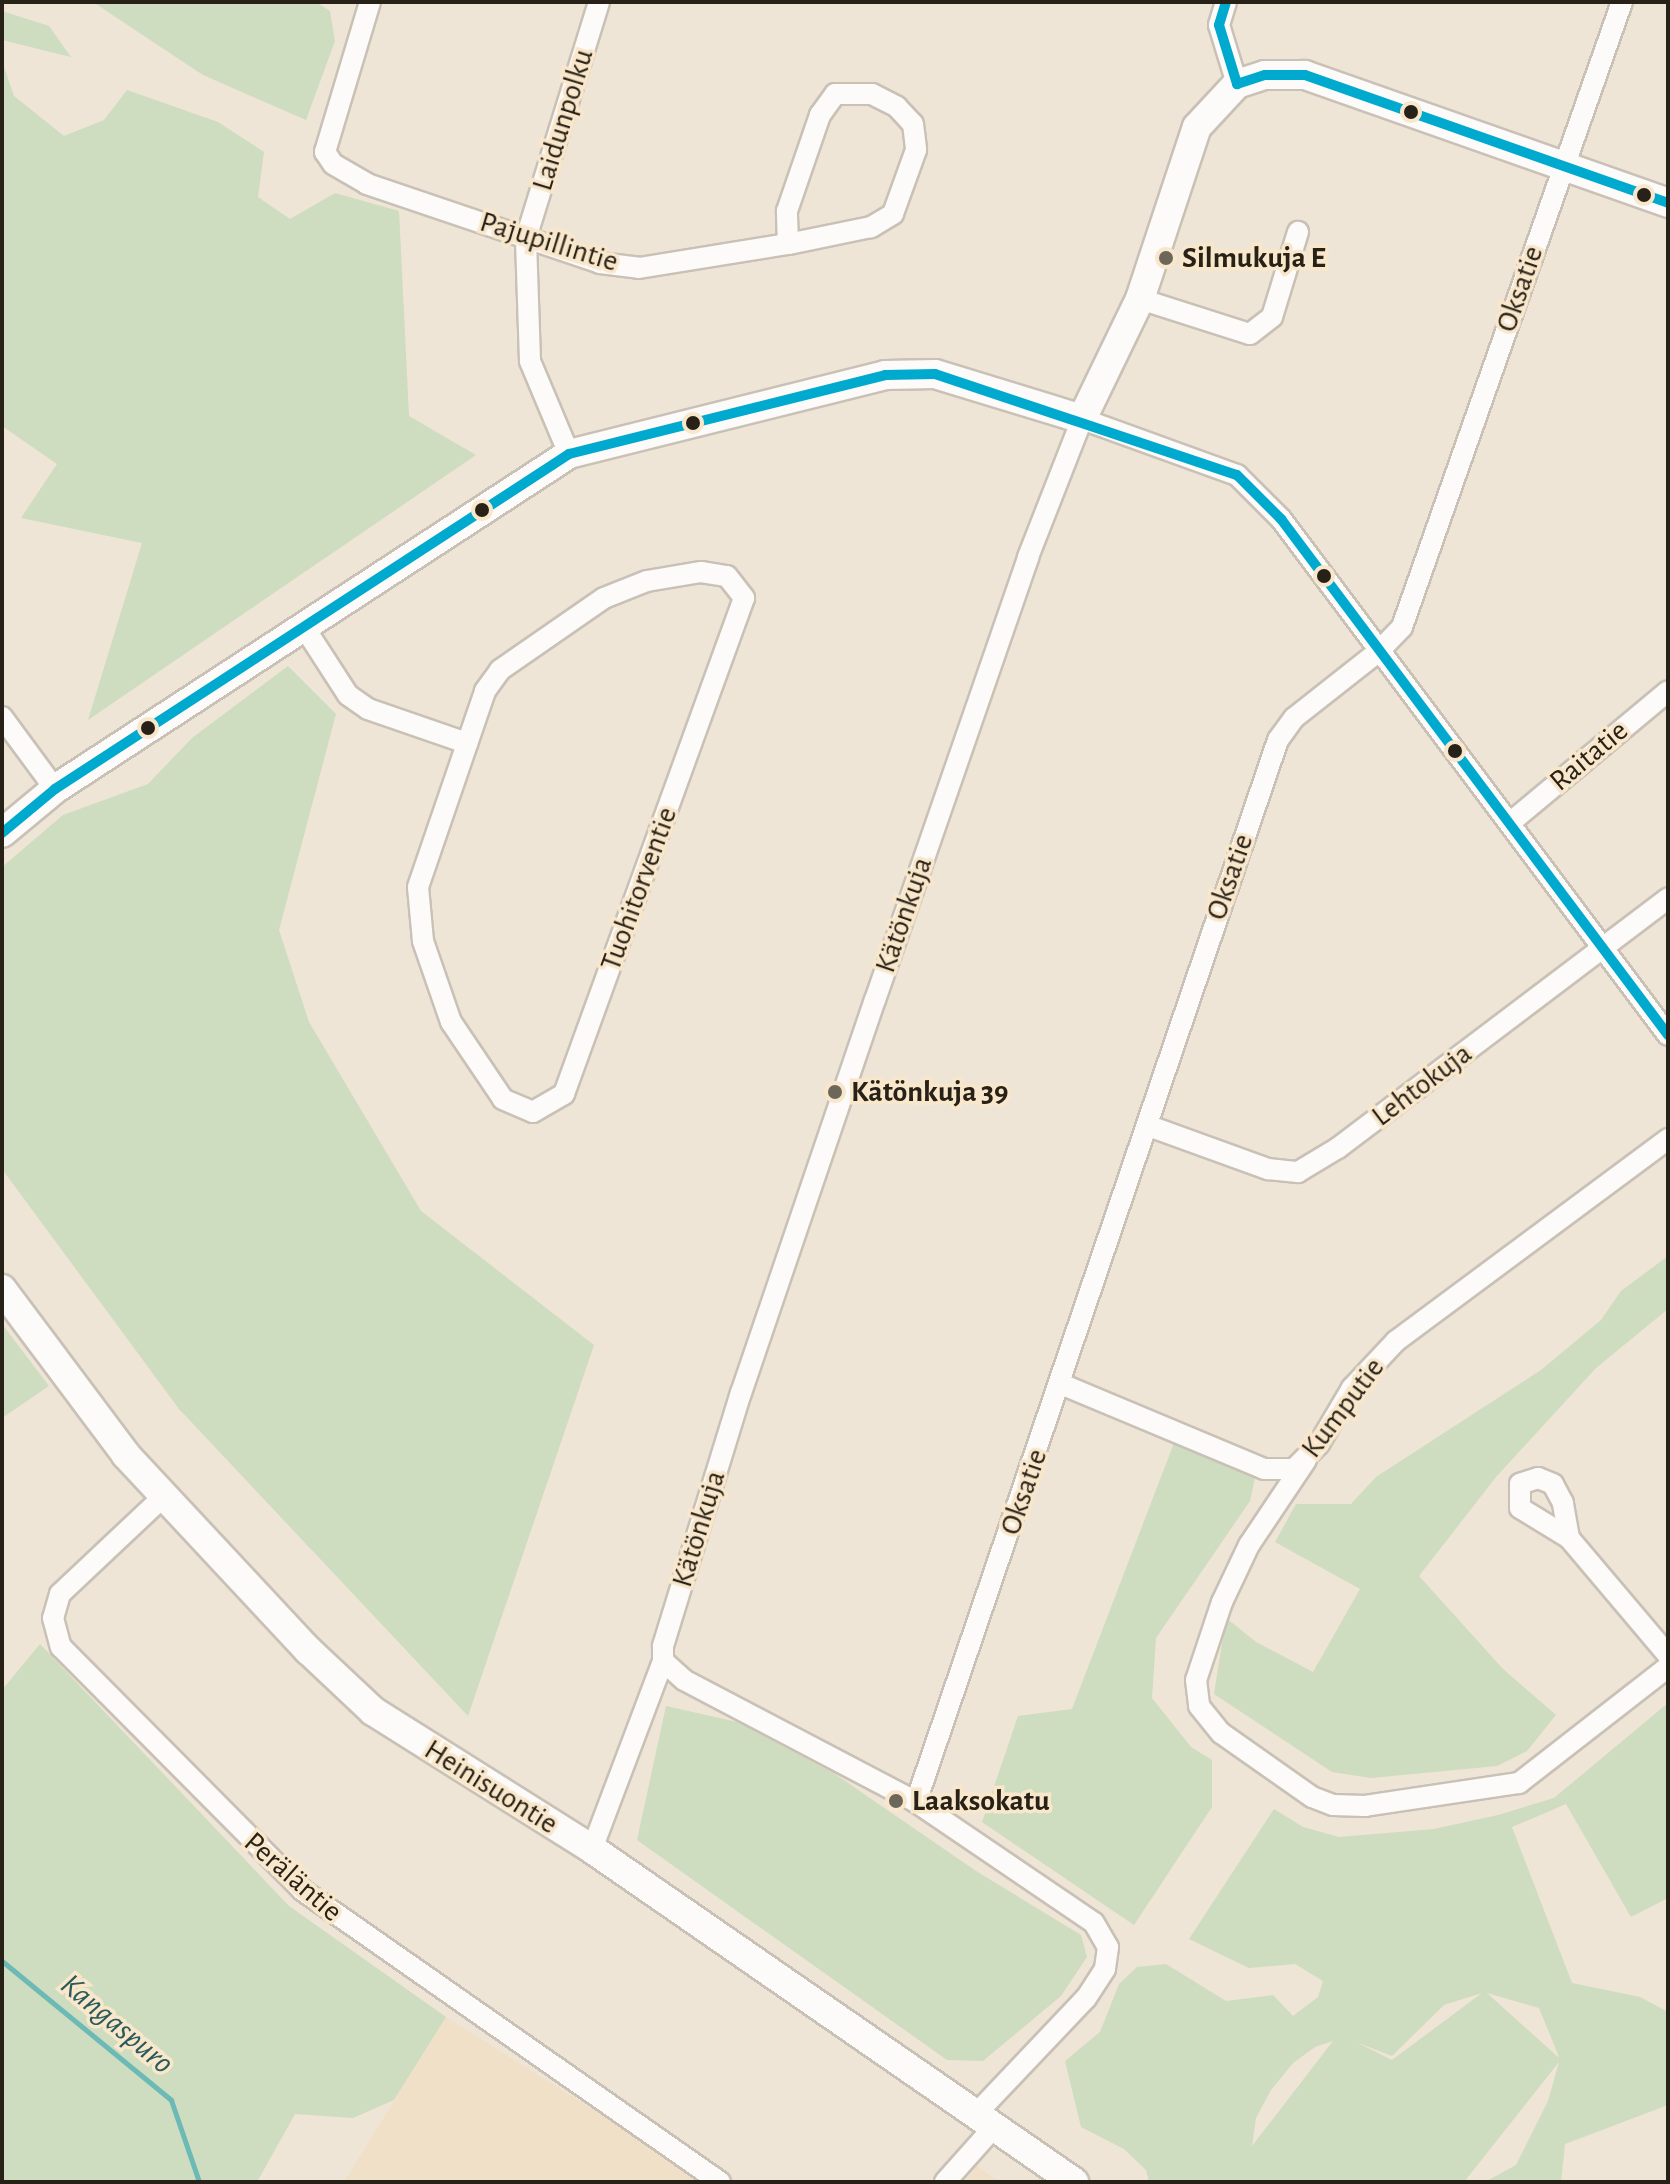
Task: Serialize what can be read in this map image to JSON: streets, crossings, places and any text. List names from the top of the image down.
{
  "streets": {
    "street": [
      "Laidunpolku",
      "Pajupillintie",
      "Oksatie",
      "Raitatie",
      "Tuohitorventie",
      "Kätönkuja",
      "Lehtokuja",
      "Kumputie",
      "Heinisuontie",
      "Peräläntie"
    ]
  },
  "crossings": [
    ["Laidunpolku", "Pajupillintie"],
    ["Oksatie", "Lehtokuja"],
    ["Oksatie", "Kumputie"],
    ["Kätönkuja", "Heinisuontie"],
    ["Heinisuontie", "Peräläntie"]
  ],
  "water": ["Kangaspuro"],
  "places": ["Silmukuja E", "Kätönkuja 39", "Laaksokatu"]
}
